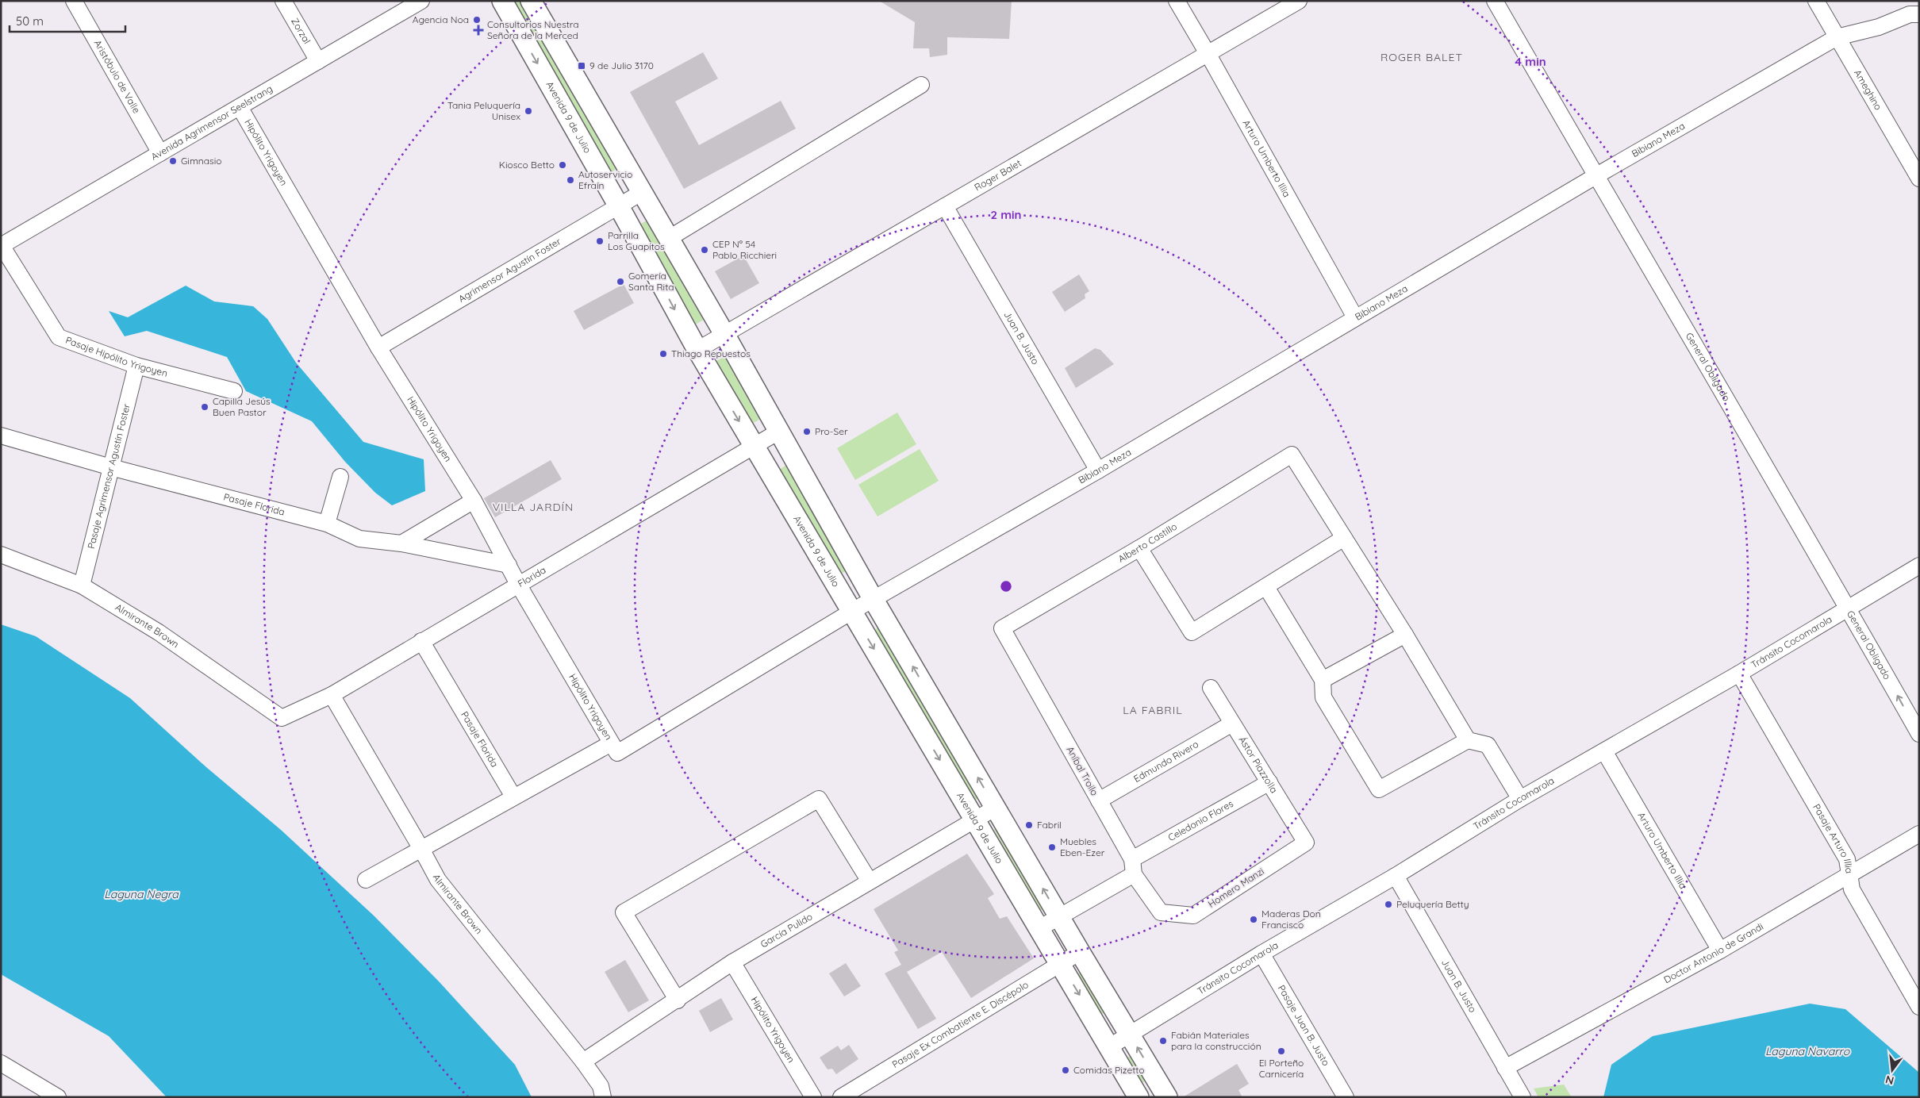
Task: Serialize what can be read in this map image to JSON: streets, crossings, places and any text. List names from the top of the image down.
{
  "streets": {
    "main road": ["Avenida 9 de Julio"],
    "street": [
      "Zorzal",
      "Aristóbulo de Valle",
      "Ameghino",
      "Avenida Agrimensor Seelstrang",
      "Bibiano Meza",
      "Hipólito Yrigoyen",
      "Arturo Umberto Illia",
      "Roger Balet",
      "Agrimensor Agustín Foster",
      "Juan B. Justo",
      "Pasaje Hipólito Yrigoyen",
      "General Obligado",
      "Pasaje Agrimensor Agustín Foster",
      "Pasaje Florida",
      "Alberto Castillo",
      "Florida",
      "Almirante Brown",
      "Tránsito Cocomarola",
      "Edmundo Rivero",
      "Ástor Piazzolla",
      "Aníbal Troilo",
      "Celedonio Flores",
      "Pasaje Arturo Illia",
      "Homero Manzi",
      "García Pulido",
      "Doctor Antonio de Grandi",
      "Pasaje Ex Combatiente E. Discépolo",
      "Pasaje Juan B. Justo"
    ]
  },
  "crossings": [
    ["Zorzal", "Avenida Agrimensor Seelstrang"],
    ["Aristóbulo de Valle", "Avenida Agrimensor Seelstrang"],
    ["Ameghino", "Bibiano Meza"],
    ["Avenida 9 de Julio", "Bibiano Meza"],
    ["Avenida 9 de Julio", "Roger Balet"],
    ["Avenida 9 de Julio", "Agrimensor Agustín Foster"],
    ["Avenida 9 de Julio", "Florida"],
    ["Avenida 9 de Julio", "Tránsito Cocomarola"],
    ["Avenida 9 de Julio", "Celedonio Flores"],
    ["Avenida 9 de Julio", "García Pulido"],
    ["Avenida 9 de Julio", "Pasaje Ex Combatiente E. Discépolo"],
    ["Avenida Agrimensor Seelstrang", "Hipólito Yrigoyen"],
    ["Avenida Agrimensor Seelstrang", "Pasaje Hipólito Yrigoyen"],
    ["Bibiano Meza", "Hipólito Yrigoyen"],
    ["Bibiano Meza", "Arturo Umberto Illia"],
    ["Bibiano Meza", "Juan B. Justo"],
    ["Bibiano Meza", "General Obligado"],
    ["Bibiano Meza", "Pasaje Florida"],
    ["Bibiano Meza", "Almirante Brown"],
    ["Hipólito Yrigoyen", "Agrimensor Agustín Foster"],
    ["Hipólito Yrigoyen", "Pasaje Florida"],
    ["Hipólito Yrigoyen", "Florida"],
    ["Hipólito Yrigoyen", "García Pulido"],
    ["Arturo Umberto Illia", "Roger Balet"],
    ["Arturo Umberto Illia", "Tránsito Cocomarola"],
    ["Arturo Umberto Illia", "Doctor Antonio de Grandi"],
    ["Roger Balet", "Juan B. Justo"],
    ["Juan B. Justo", "Tránsito Cocomarola"],
    ["Juan B. Justo", "Doctor Antonio de Grandi"],
    ["Pasaje Hipólito Yrigoyen", "Pasaje Agrimensor Agustín Foster"],
    ["General Obligado", "Tránsito Cocomarola"],
    ["Pasaje Agrimensor Agustín Foster", "Pasaje Florida"],
    ["Pasaje Agrimensor Agustín Foster", "Almirante Brown"],
    ["Pasaje Florida", "Florida"],
    ["Alberto Castillo", "Aníbal Troilo"],
    ["Florida", "Almirante Brown"],
    ["Almirante Brown", "García Pulido"],
    ["Tránsito Cocomarola", "Pasaje Arturo Illia"],
    ["Tránsito Cocomarola", "Pasaje Juan B. Justo"],
    ["Edmundo Rivero", "Ástor Piazzolla"],
    ["Edmundo Rivero", "Aníbal Troilo"],
    ["Ástor Piazzolla", "Celedonio Flores"],
    ["Ástor Piazzolla", "Homero Manzi"],
    ["Aníbal Troilo", "Celedonio Flores"],
    ["Aníbal Troilo", "Homero Manzi"],
    ["Pasaje Arturo Illia", "Doctor Antonio de Grandi"]
  ],
  "districts": ["ROGER BALET", "VILLA JARDÍN", "LA FABRIL"],
  "water": ["Laguna Negra", "Laguna Navarro"],
  "places": {
    "other": [
      "Agencia Noa",
      "Tania Peluquería Unisex",
      "Gimnasio",
      "Kiosco Betto",
      "Autoservicio Efraín",
      "Parrilla Los Guapitos",
      "CEP Nº 54 Pablo Ricchieri",
      "Gomería Santa Rita",
      "Thiago Repuestos",
      "Capilla Jesús Buen Pastor",
      "Pro-Ser",
      "Fabril",
      "Muebles Eben-Ezer",
      "Peluquería Betty",
      "Maderas Don Francisco",
      "Fabián Materiales para la construcción",
      "El Porteño Carnicería",
      "Comidas Pizetto"
    ],
    "health": ["Consultorios Nuestra Señora de la Merced"],
    "transit": ["9 de Julio 3170"]
  },
  "scale_bar": "50 m",
  "north": "bottom",
  "rings": ["4 min", "2 min"]
}
